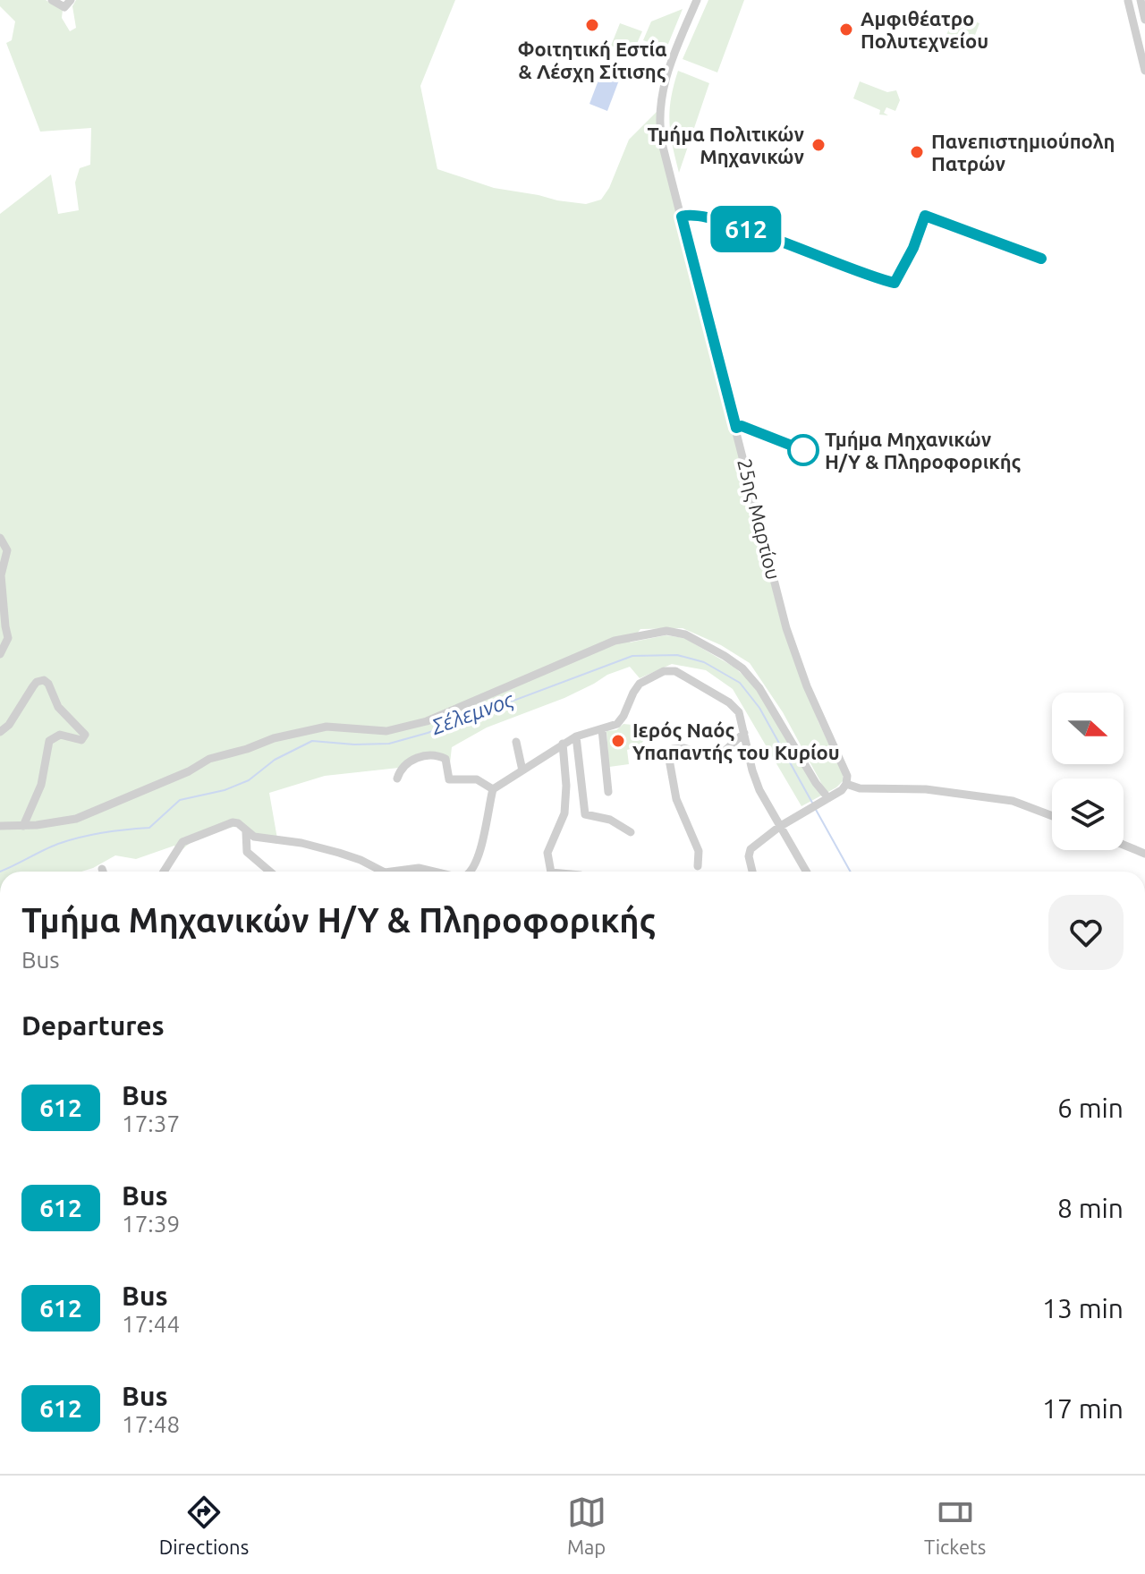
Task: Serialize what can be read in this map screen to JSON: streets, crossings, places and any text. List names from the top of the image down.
{
  "streets": {
    "street": ["25ης Μαρτίου"]
  },
  "water": ["Σέλεμνος"],
  "places": [
    "Φοιτητική Εστία & Λέσχη Σίτισης",
    "Αμφιθέατρο Πολυτεχνείου",
    "Τμήμα Πολιτικών Μηχανικών",
    "Πανεπιστημιούπολη Πατρών",
    "Τμήμα Μηχανικών Η/Υ & Πληροφορικής",
    "Ιερός Ναός Υπαπαντής του Κυρίου"
  ],
  "lines": ["bus line 612"],
  "north": "right",
  "page": {
    "on_map": "612",
    "heading": [
      ["Τμήμα Μηχανικών Η/Υ & Πληροφορικής", "Bus"],
      "Departures"
    ],
    "list": [
      {
        "mark": "612",
        "name": "Bus",
        "note": "17:37",
        "value": "6 min"
      },
      {
        "mark": "612",
        "name": "Bus",
        "note": "17:39",
        "value": "8 min"
      },
      {
        "mark": "612",
        "name": "Bus",
        "note": "17:44",
        "value": "13 min"
      },
      {
        "mark": "612",
        "name": "Bus",
        "note": "17:48",
        "value": "17 min"
      }
    ],
    "tabs": ["Directions", "Map", "Tickets"]
  }
}
